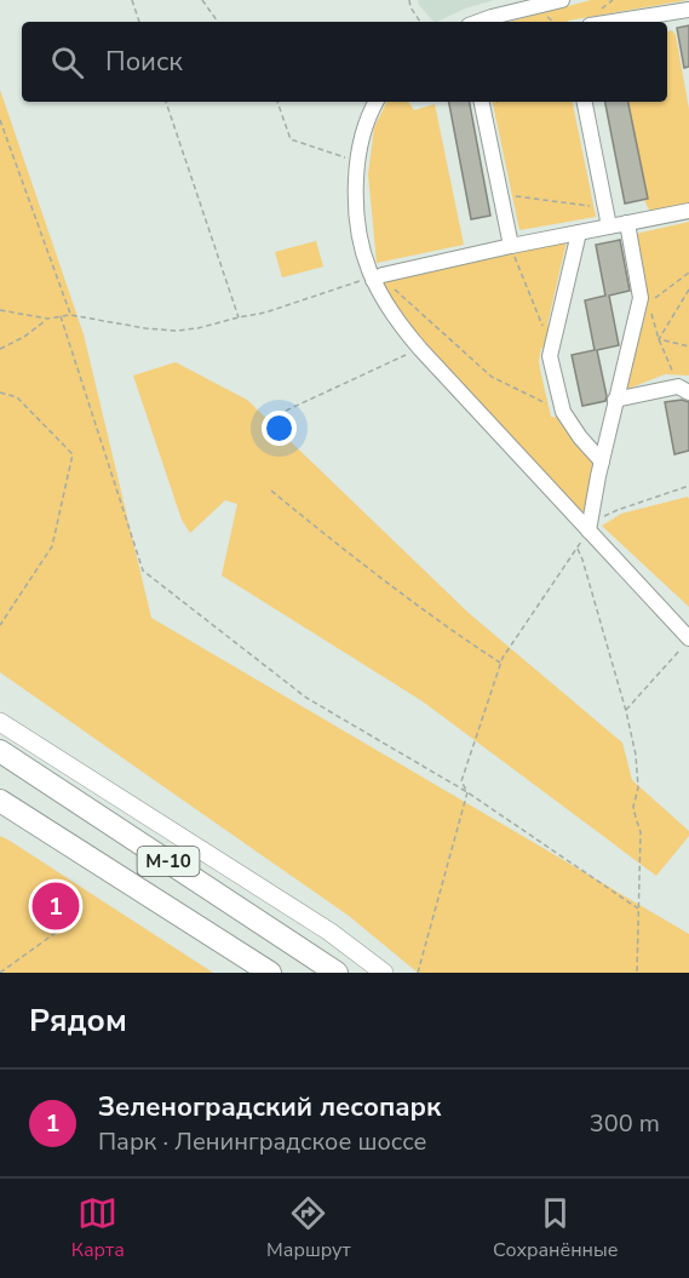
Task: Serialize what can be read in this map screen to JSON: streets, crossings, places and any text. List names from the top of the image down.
{
  "streets": {
    "highway": ["М-10"]
  },
  "page": {
    "search": "Поиск",
    "pins": "1",
    "heading": "Рядом",
    "list": [
      {
        "mark": "1",
        "name": "Зеленоградский лесопарк",
        "note": "Парк · Ленинградское шоссе",
        "value": "300 m"
      }
    ],
    "nav": ["Карта", "Маршрут", "Сохранённые"]
  }
}
